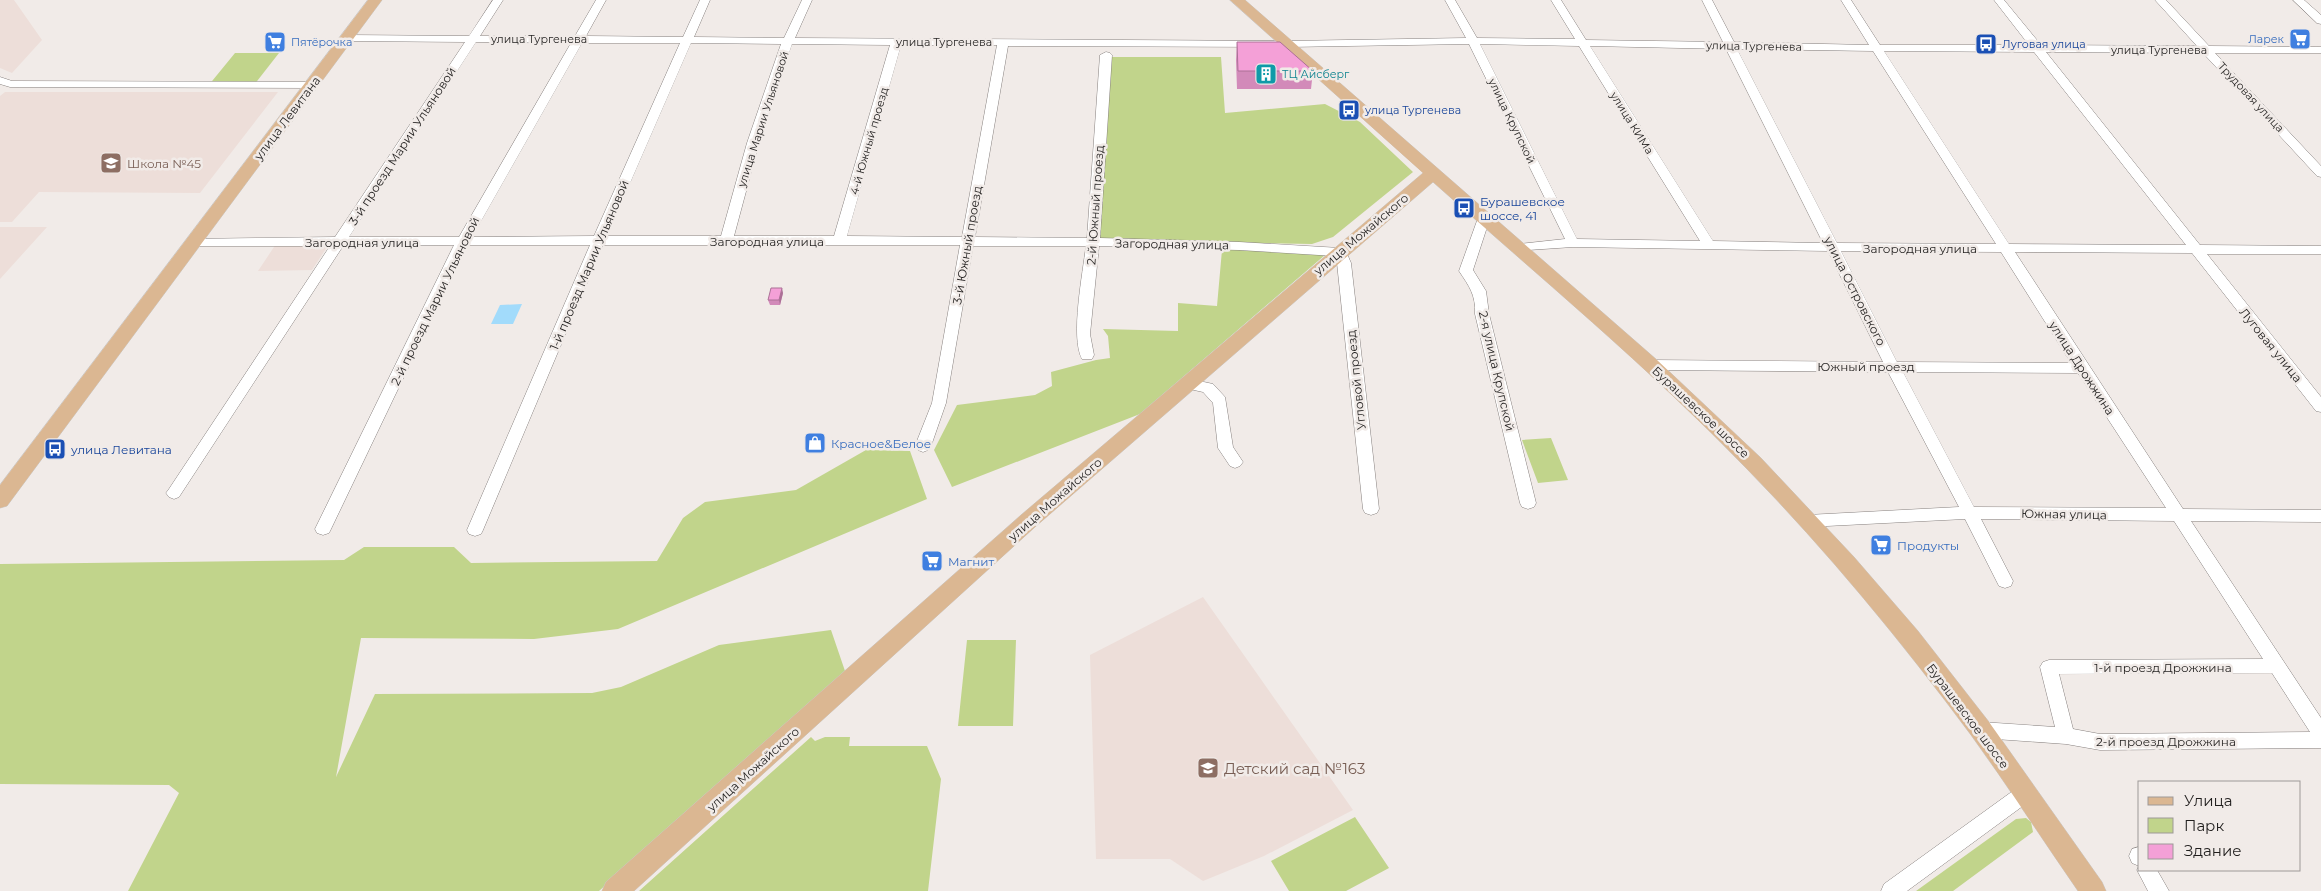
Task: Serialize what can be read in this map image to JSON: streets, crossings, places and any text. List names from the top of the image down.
{
  "streets": {
    "main road": ["улица Левитана", "улица Можайского", "Бурашевское шоссе"],
    "street": [
      "улица Тургенева",
      "Трудовая улица",
      "улица Марии Ульяновой",
      "улица Крупской",
      "улица КИМа",
      "4-й Южный проезд",
      "3-й проезд Марии Ульяновой",
      "2-й Южный проезд",
      "Загородная улица",
      "3-й Южный проезд",
      "1-й проезд Марии Ульяновой",
      "улица Островского",
      "2-й проезд Марии Ульяновой",
      "Луговая улица",
      "Южный проезд",
      "улица Дрожжина",
      "2-я улица Крупской",
      "Угловой проезд",
      "Южная улица",
      "1-й проезд Дрожжина",
      "2-й проезд Дрожжина"
    ]
  },
  "crossings": [
    ["улица Тургенева", "Трудовая улица"],
    ["улица Тургенева", "улица Левитана"],
    ["улица Тургенева", "улица Марии Ульяновой"],
    ["улица Тургенева", "улица Крупской"],
    ["улица Тургенева", "улица КИМа"],
    ["улица Тургенева", "4-й Южный проезд"],
    ["улица Тургенева", "3-й проезд Марии Ульяновой"],
    ["улица Тургенева", "3-й Южный проезд"],
    ["улица Тургенева", "1-й проезд Марии Ульяновой"],
    ["улица Тургенева", "улица Островского"],
    ["улица Тургенева", "2-й проезд Марии Ульяновой"],
    ["улица Тургенева", "Луговая улица"],
    ["улица Тургенева", "улица Дрожжина"],
    ["улица Тургенева", "Бурашевское шоссе"],
    ["улица Левитана", "Загородная улица"],
    ["улица Марии Ульяновой", "Загородная улица"],
    ["улица Крупской", "Загородная улица"],
    ["улица КИМа", "Загородная улица"],
    ["4-й Южный проезд", "Загородная улица"],
    ["3-й проезд Марии Ульяновой", "Загородная улица"],
    ["2-й Южный проезд", "Загородная улица"],
    ["улица Можайского", "Загородная улица"],
    ["улица Можайского", "Угловой проезд"],
    ["улица Можайского", "Бурашевское шоссе"],
    ["Загородная улица", "3-й Южный проезд"],
    ["Загородная улица", "1-й проезд Марии Ульяновой"],
    ["Загородная улица", "улица Островского"],
    ["Загородная улица", "2-й проезд Марии Ульяновой"],
    ["Загородная улица", "Луговая улица"],
    ["Загородная улица", "улица Дрожжина"],
    ["Загородная улица", "Угловой проезд"],
    ["Загородная улица", "Бурашевское шоссе"],
    ["улица Островского", "Южный проезд"],
    ["улица Островского", "Южная улица"],
    ["Южный проезд", "улица Дрожжина"],
    ["Южный проезд", "Бурашевское шоссе"],
    ["улица Дрожжина", "Южная улица"],
    ["улица Дрожжина", "1-й проезд Дрожжина"],
    ["2-я улица Крупской", "Бурашевское шоссе"],
    ["Бурашевское шоссе", "Южная улица"],
    ["Бурашевское шоссе", "2-й проезд Дрожжина"],
    ["1-й проезд Дрожжина", "2-й проезд Дрожжина"]
  ],
  "places": {
    "supermarket": [
      "Ларек",
      "Пятёрочка",
      "Продукты",
      "Магнит"
    ],
    "bus stop": [
      "Луговая улица",
      "улица Тургенева",
      "Бурашевское шоссе, 41",
      "улица Левитана"
    ],
    "building": ["ТЦ Айсберг"],
    "school or university": ["Школа №45", "Детский сад №163"],
    "shop": ["Красное&Белое"]
  },
  "legend": ["Улица", "Парк", "Здание"]
}
